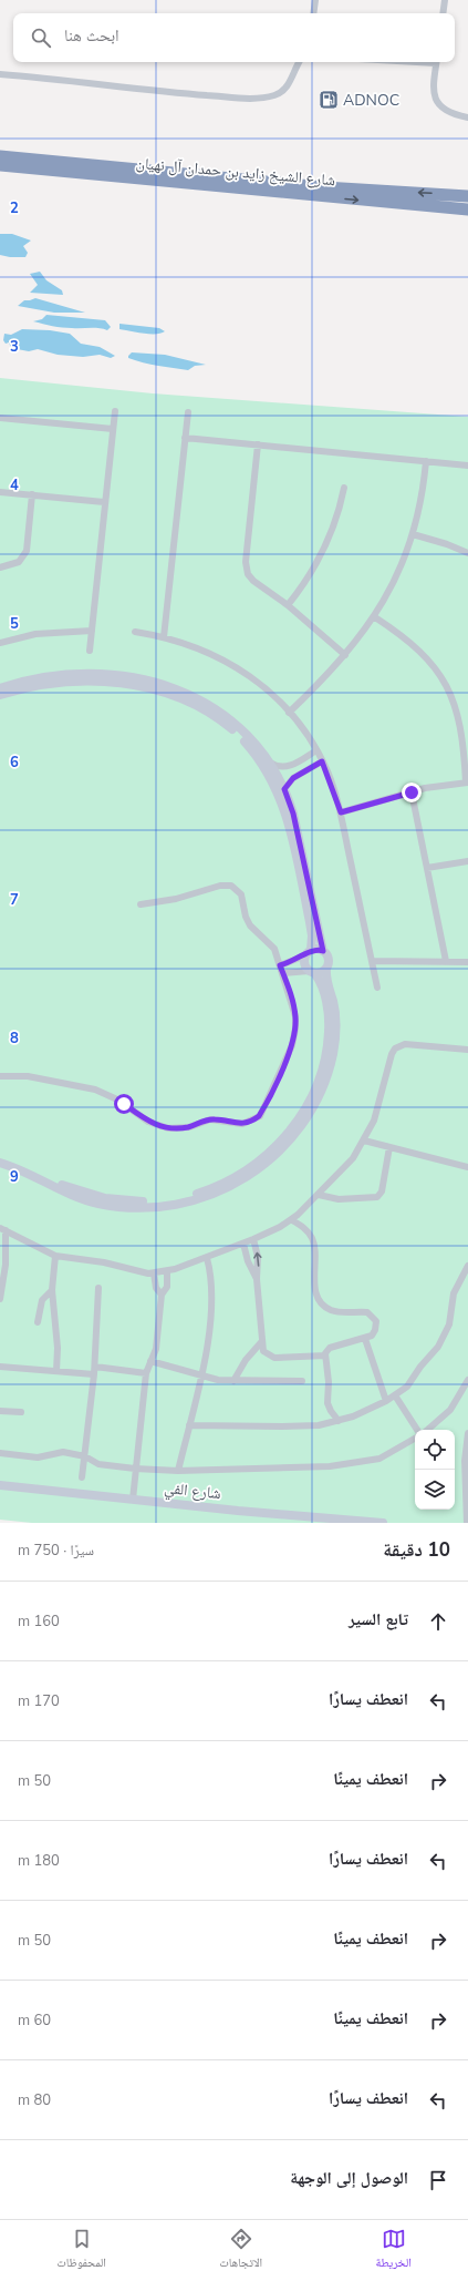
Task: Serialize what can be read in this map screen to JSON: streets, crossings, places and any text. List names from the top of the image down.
{
  "streets": {
    "highway": ["شارع الشيخ زايد بن حمدان آل نهيان"],
    "street": ["شارع الفي"]
  },
  "places": {
    "fuel station": ["ADNOC"]
  },
  "page": {
    "search": "ابحث هنا",
    "heading": ["10 دقيقة", "سيرًا · 750 m"],
    "list": [
      ["تابع السير", "160 m"],
      ["انعطف يسارًا", "170 m"],
      ["انعطف يمينًا", "50 m"],
      ["انعطف يسارًا", "180 m"],
      ["انعطف يمينًا", "50 m"],
      ["انعطف يمينًا", "60 m"],
      ["انعطف يسارًا", "80 m"],
      "الوصول إلى الوجهة"
    ],
    "nav": ["الخريطة", "الاتجاهات", "المحفوظات"]
  },
  "grid": {
    "rows": [
      "2",
      "3",
      "4",
      "5",
      "6",
      "7",
      "8",
      "9"
    ]
  }
}
